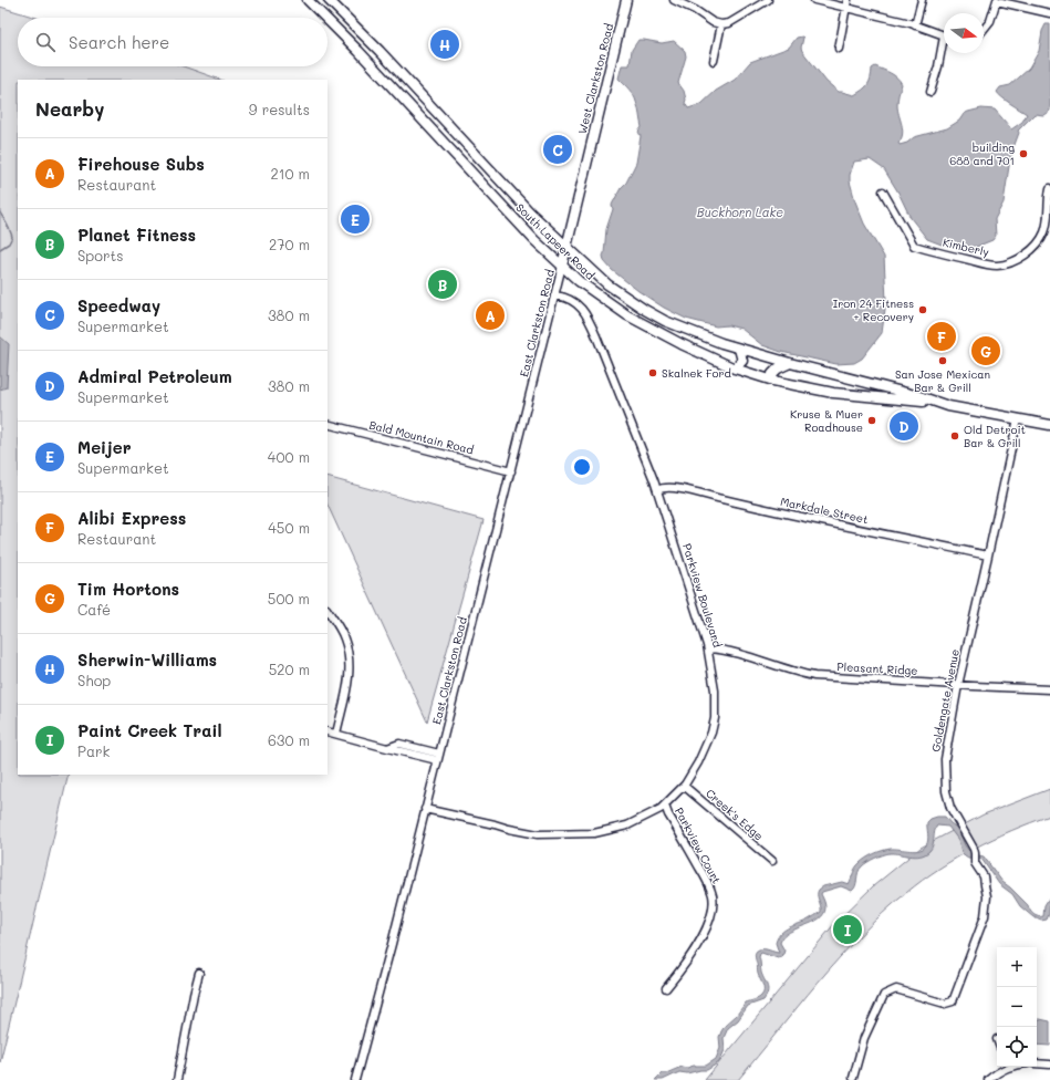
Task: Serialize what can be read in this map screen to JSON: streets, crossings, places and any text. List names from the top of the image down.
{
  "streets": {
    "main road": ["West Clarkston Road", "South Lapeer Road"],
    "street": [
      "Kimberly",
      "East Clarkston Road",
      "Bald Mountain Road",
      "Markdale Street",
      "Parkview Boulevard",
      "Pleasant Ridge",
      "Goldengate Avenue",
      "Creek's Edge",
      "Parkview Court"
    ]
  },
  "crossings": [
    ["West Clarkston Road", "South Lapeer Road"],
    ["West Clarkston Road", "East Clarkston Road"],
    ["South Lapeer Road", "East Clarkston Road"],
    ["South Lapeer Road", "Goldengate Avenue"],
    ["East Clarkston Road", "Bald Mountain Road"],
    ["East Clarkston Road", "Parkview Boulevard"],
    ["Markdale Street", "Parkview Boulevard"],
    ["Markdale Street", "Goldengate Avenue"],
    ["Parkview Boulevard", "Pleasant Ridge"],
    ["Parkview Boulevard", "Creek's Edge"],
    ["Parkview Boulevard", "Parkview Court"],
    ["Pleasant Ridge", "Goldengate Avenue"]
  ],
  "water": ["Buckhorn Lake"],
  "places": [
    "building 688 and 701",
    "Iron 24 Fitness + Recovery",
    "San Jose Mexican Bar & Grill",
    "Skalnek Ford",
    "Kruse & Muer Roadhouse",
    "Old Detroit Bar & Grill"
  ],
  "north": "right",
  "page": {
    "search": "Search here",
    "pins": [
      "H",
      "C",
      "E",
      "B",
      "A",
      "F",
      "G",
      "D",
      "I"
    ],
    "heading": ["Nearby", "9 results"],
    "list": [
      {
        "mark": "A",
        "name": "Firehouse Subs",
        "note": "Restaurant",
        "value": "210 m"
      },
      {
        "mark": "B",
        "name": "Planet Fitness",
        "note": "Sports",
        "value": "270 m"
      },
      {
        "mark": "C",
        "name": "Speedway",
        "note": "Supermarket",
        "value": "380 m"
      },
      {
        "mark": "D",
        "name": "Admiral Petroleum",
        "note": "Supermarket",
        "value": "380 m"
      },
      {
        "mark": "E",
        "name": "Meijer",
        "note": "Supermarket",
        "value": "400 m"
      },
      {
        "mark": "F",
        "name": "Alibi Express",
        "note": "Restaurant",
        "value": "450 m"
      },
      {
        "mark": "G",
        "name": "Tim Hortons",
        "note": "Café",
        "value": "500 m"
      },
      {
        "mark": "H",
        "name": "Sherwin-Williams",
        "note": "Shop",
        "value": "520 m"
      },
      {
        "mark": "I",
        "name": "Paint Creek Trail",
        "note": "Park",
        "value": "630 m"
      }
    ],
    "map_buttons": ["+", "−"]
  }
}
